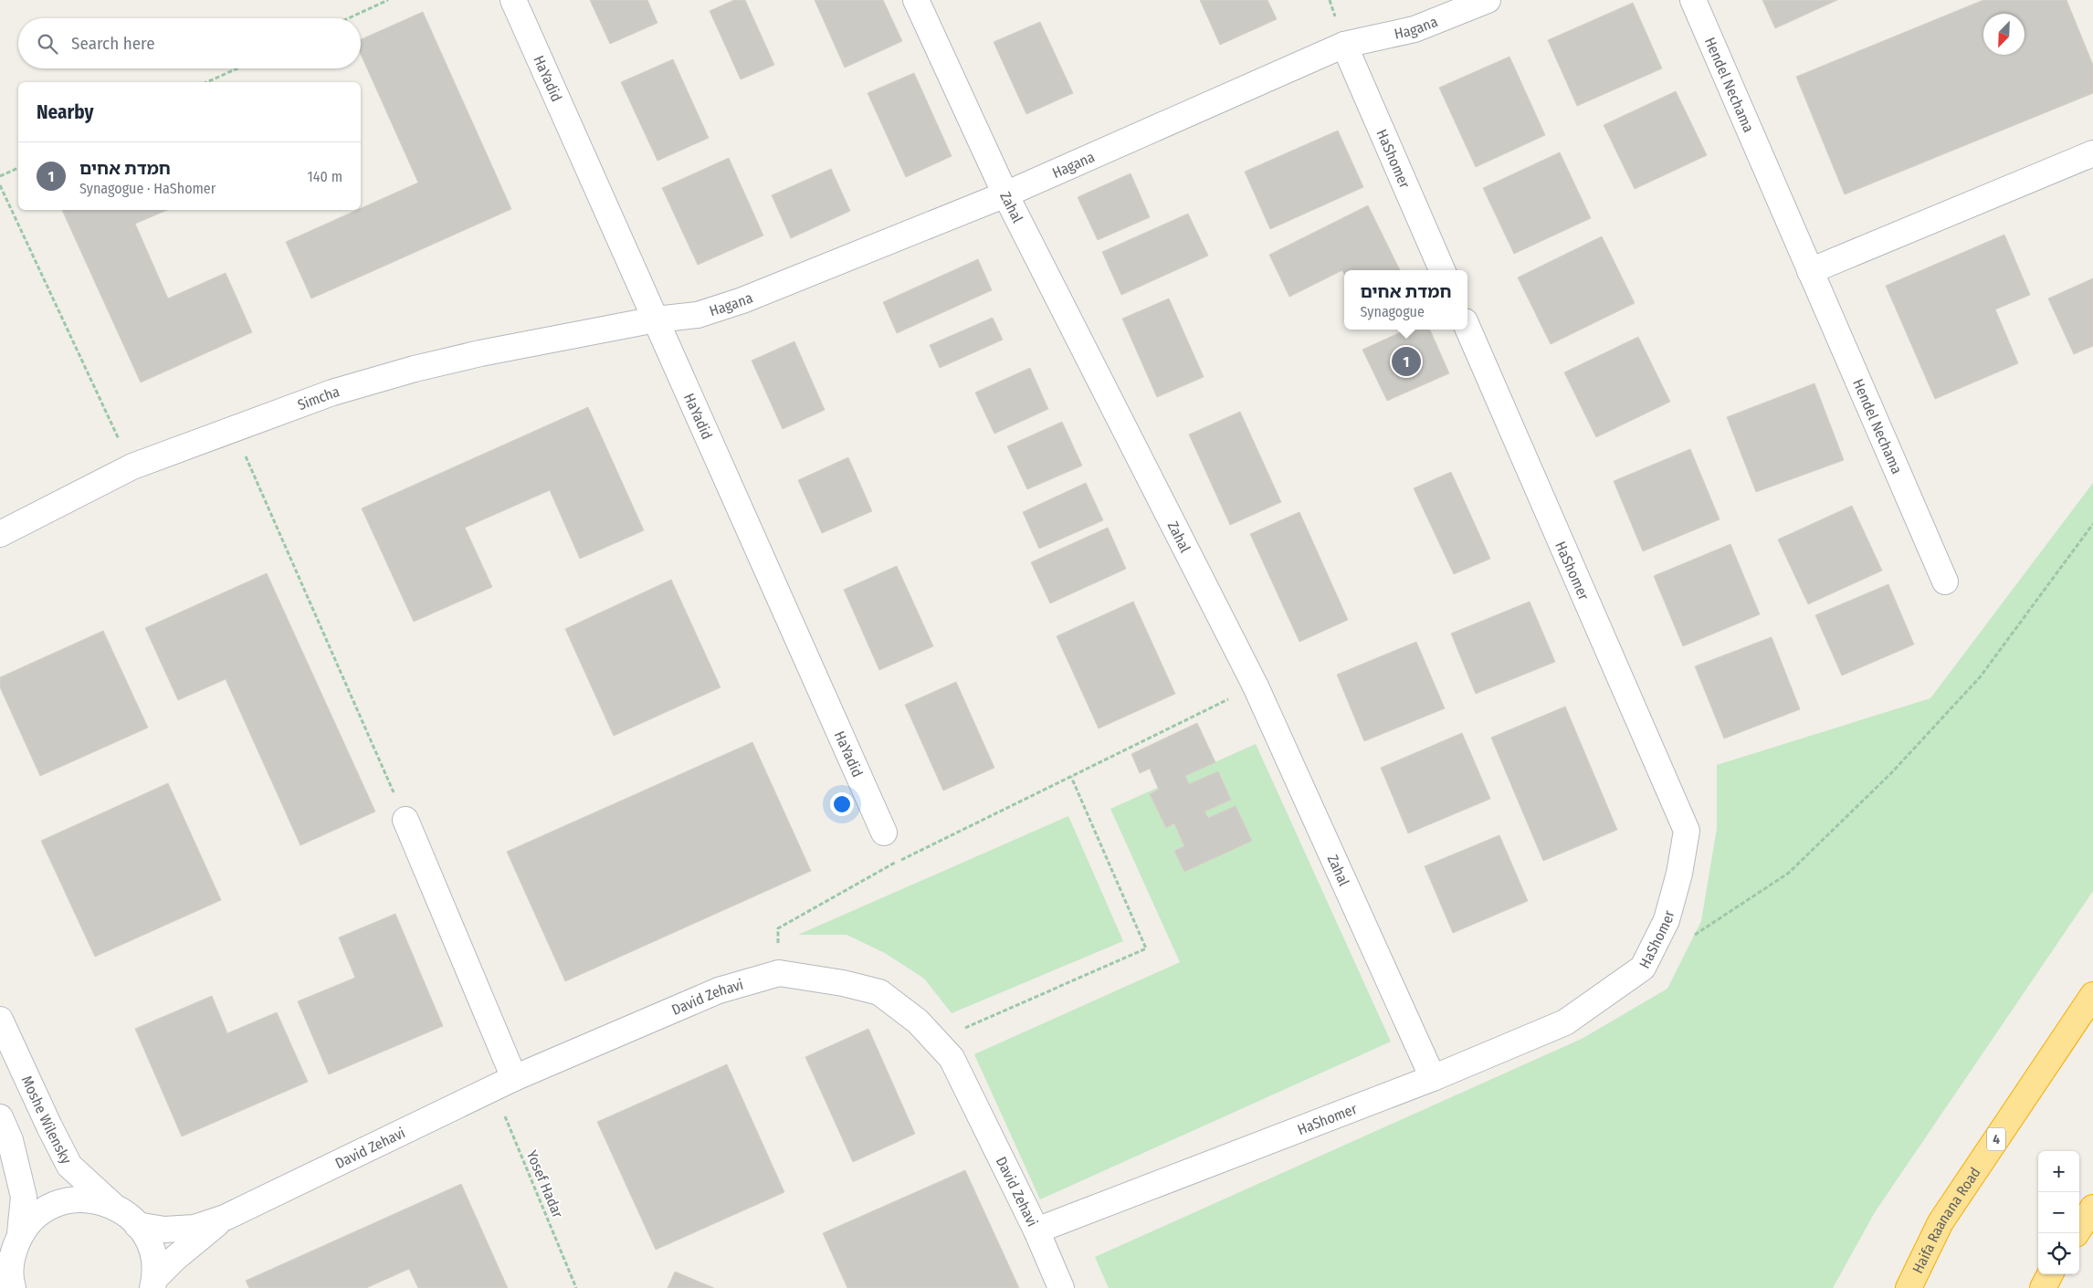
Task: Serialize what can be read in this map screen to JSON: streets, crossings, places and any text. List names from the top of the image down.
{
  "streets": {
    "highway": ["4", "Haifa Raanana Road"],
    "street": [
      "Hagana",
      "HaYadid",
      "Hendel Nechama",
      "HaShomer",
      "Zahal",
      "Simcha",
      "David Zehavi",
      "Moshe Wilensky"
    ],
    "path": ["Yosef Hadar"]
  },
  "crossings": [
    ["Hagana", "HaYadid"],
    ["Hagana", "HaShomer"],
    ["Hagana", "Zahal"],
    ["Hagana", "Simcha"],
    ["HaYadid", "Simcha"],
    ["HaShomer", "Zahal"],
    ["HaShomer", "David Zehavi"],
    ["David Zehavi", "Yosef Hadar"]
  ],
  "north": "bottom left",
  "page": {
    "search": "Search here",
    "heading": "Nearby",
    "list": [
      {
        "mark": "1",
        "name": "חמדת אחים",
        "note": "Synagogue · HaShomer",
        "value": "140 m"
      }
    ],
    "popup": ["חמדת אחים", "Synagogue"],
    "pins": "1",
    "map_buttons": ["+", "−"]
  }
}
